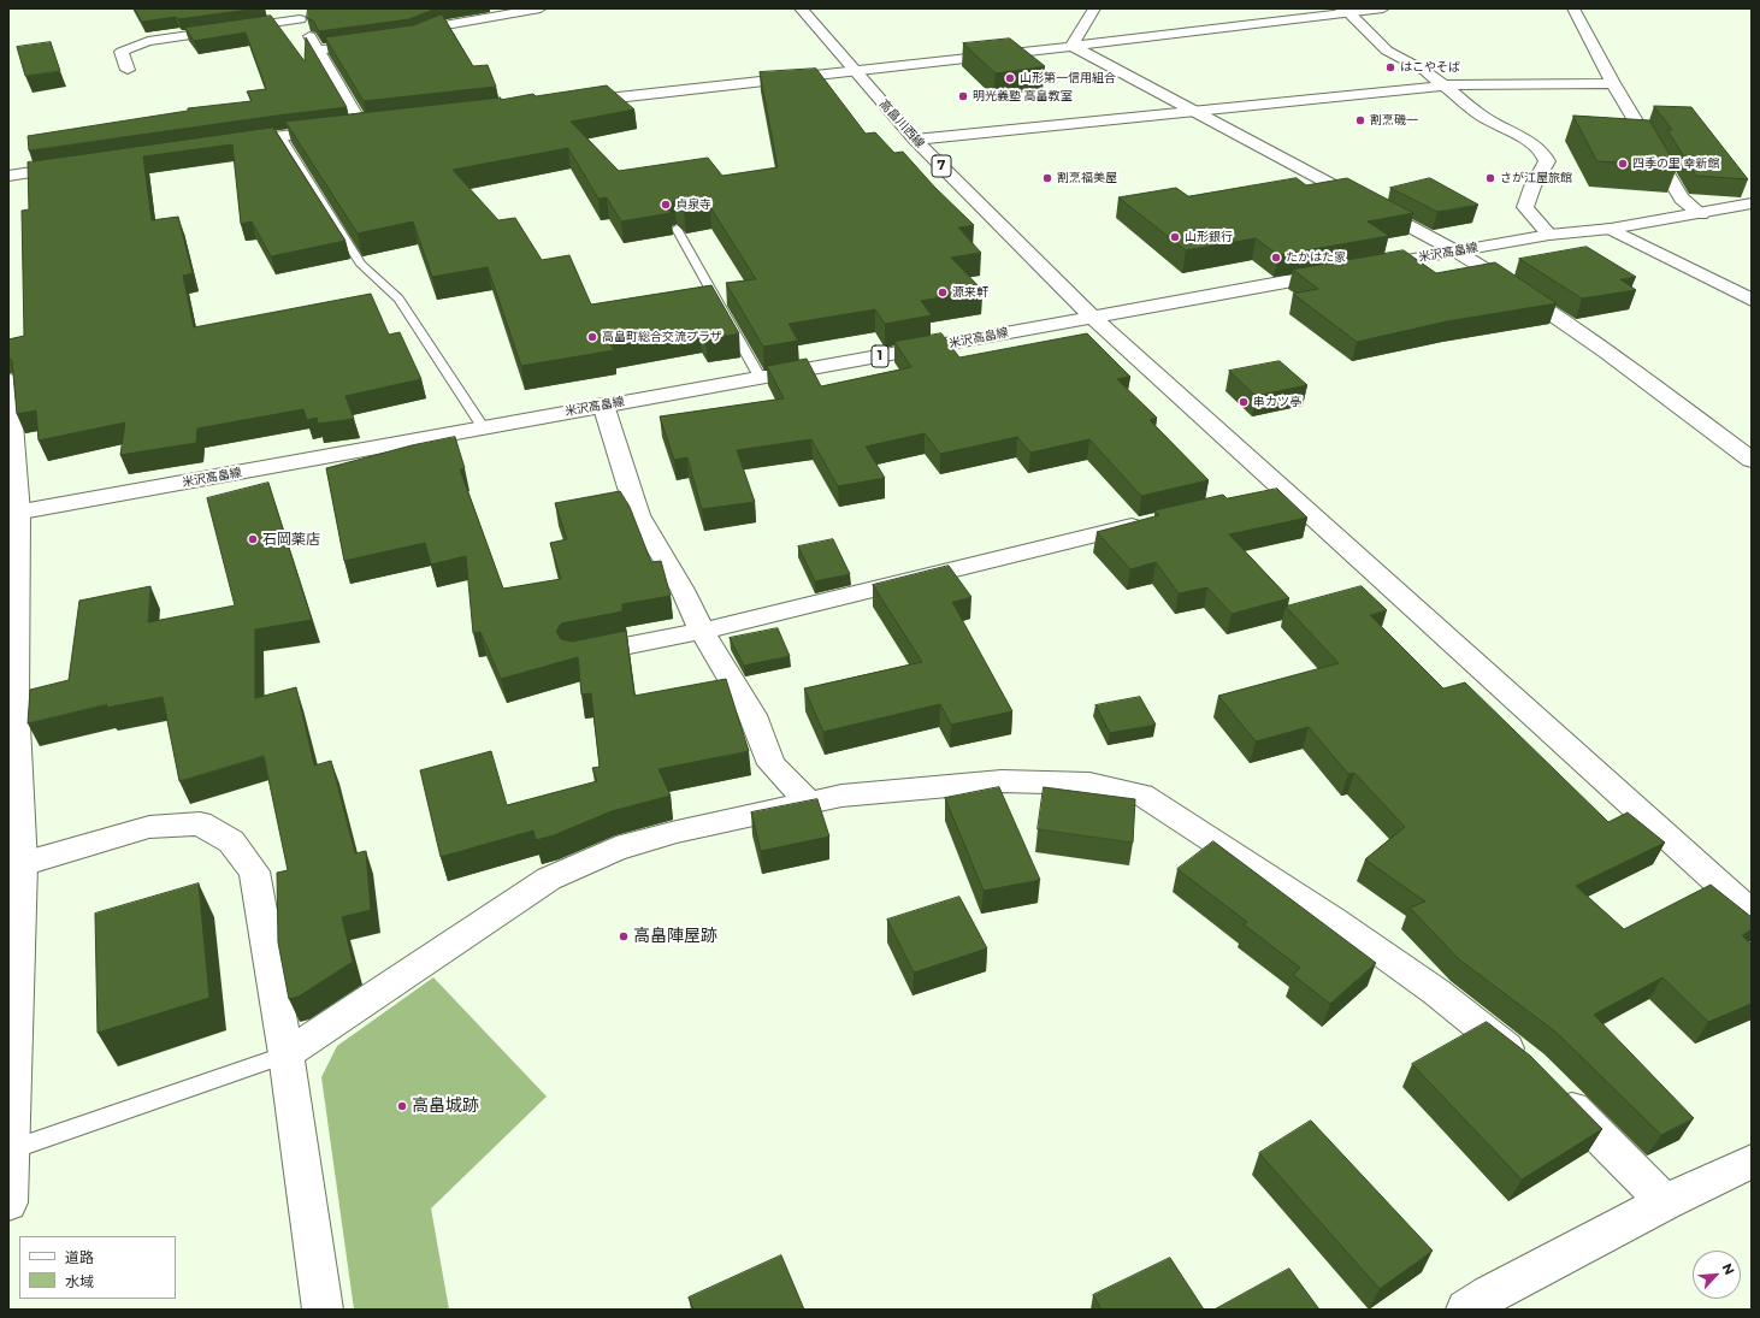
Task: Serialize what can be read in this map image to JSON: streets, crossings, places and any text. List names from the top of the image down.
{
  "streets": {
    "street": [
      "高畠川西線",
      "7",
      "米沢高畠線",
      "1"
    ]
  },
  "crossings": [
    ["高畠川西線", "米沢高畠線"]
  ],
  "places": [
    "はこやそば",
    "山形第一信用組合",
    "明光義塾 高畠教室",
    "割烹磯一",
    "四季の里 幸新館",
    "割烹福美屋",
    "さが江屋旅館",
    "貞泉寺",
    "山形銀行",
    "たかはた家",
    "源来軒",
    "高畠町総合交流プラザ",
    "串カツ亭",
    "石岡薬店",
    "高畠陣屋跡",
    "高畠城跡"
  ],
  "legend": ["道路", "水域"],
  "north": "top right"
}
